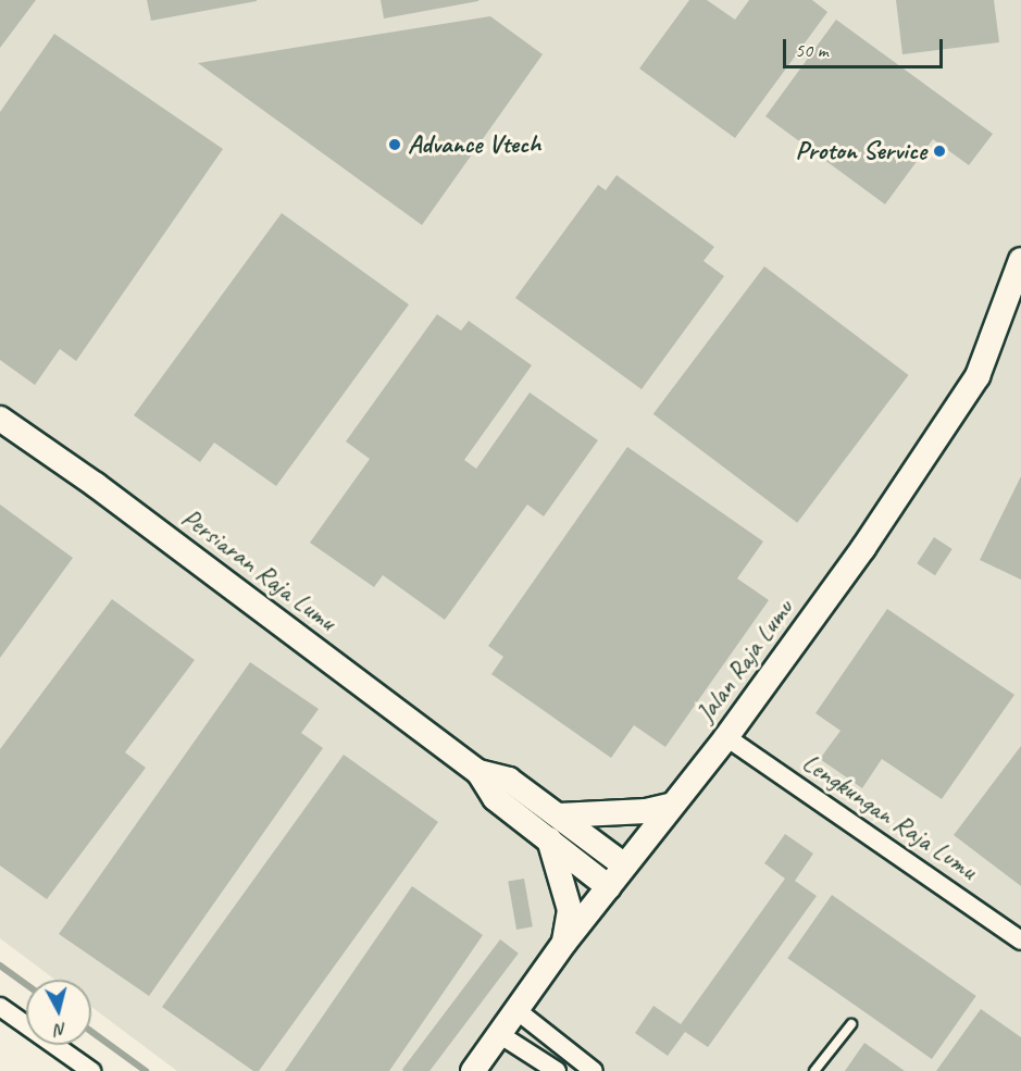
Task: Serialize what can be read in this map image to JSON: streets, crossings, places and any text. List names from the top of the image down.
{
  "streets": {
    "street": ["Persiaran Raja Lumu", "Jalan Raja Lumu", "Lengkungan Raja Lumu"]
  },
  "crossings": [
    ["Persiaran Raja Lumu", "Jalan Raja Lumu"],
    ["Jalan Raja Lumu", "Lengkungan Raja Lumu"]
  ],
  "places": ["Advance Vtech", "Proton Service"],
  "scale_bar": "50 m",
  "north": "bottom"
}
